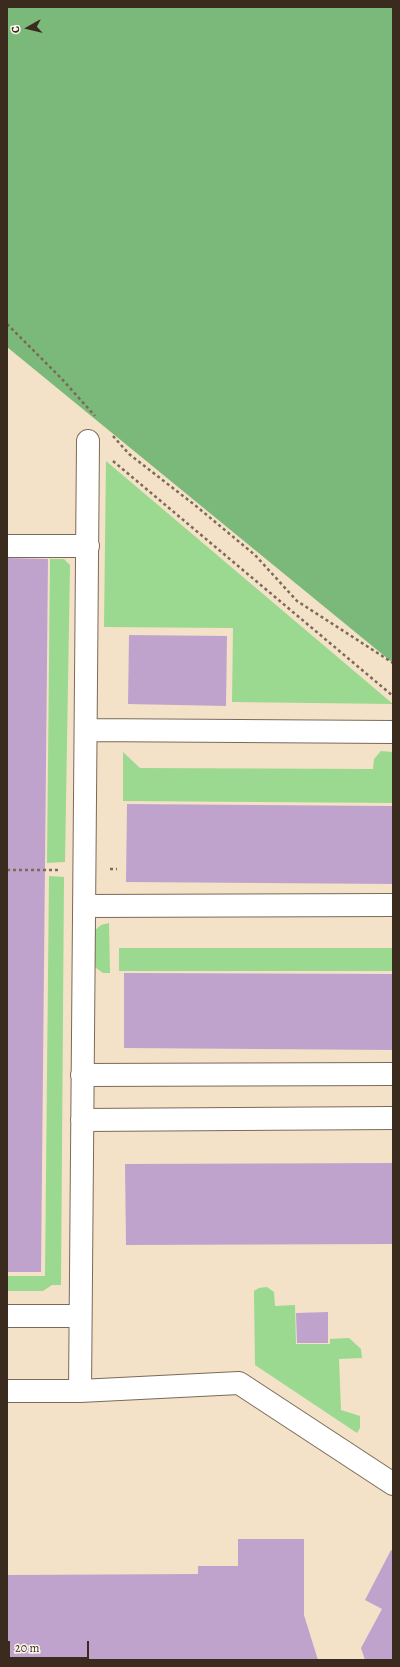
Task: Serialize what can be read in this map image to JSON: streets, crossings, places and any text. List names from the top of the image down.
{
  "scale_bar": "20 m",
  "north": "left"
}
